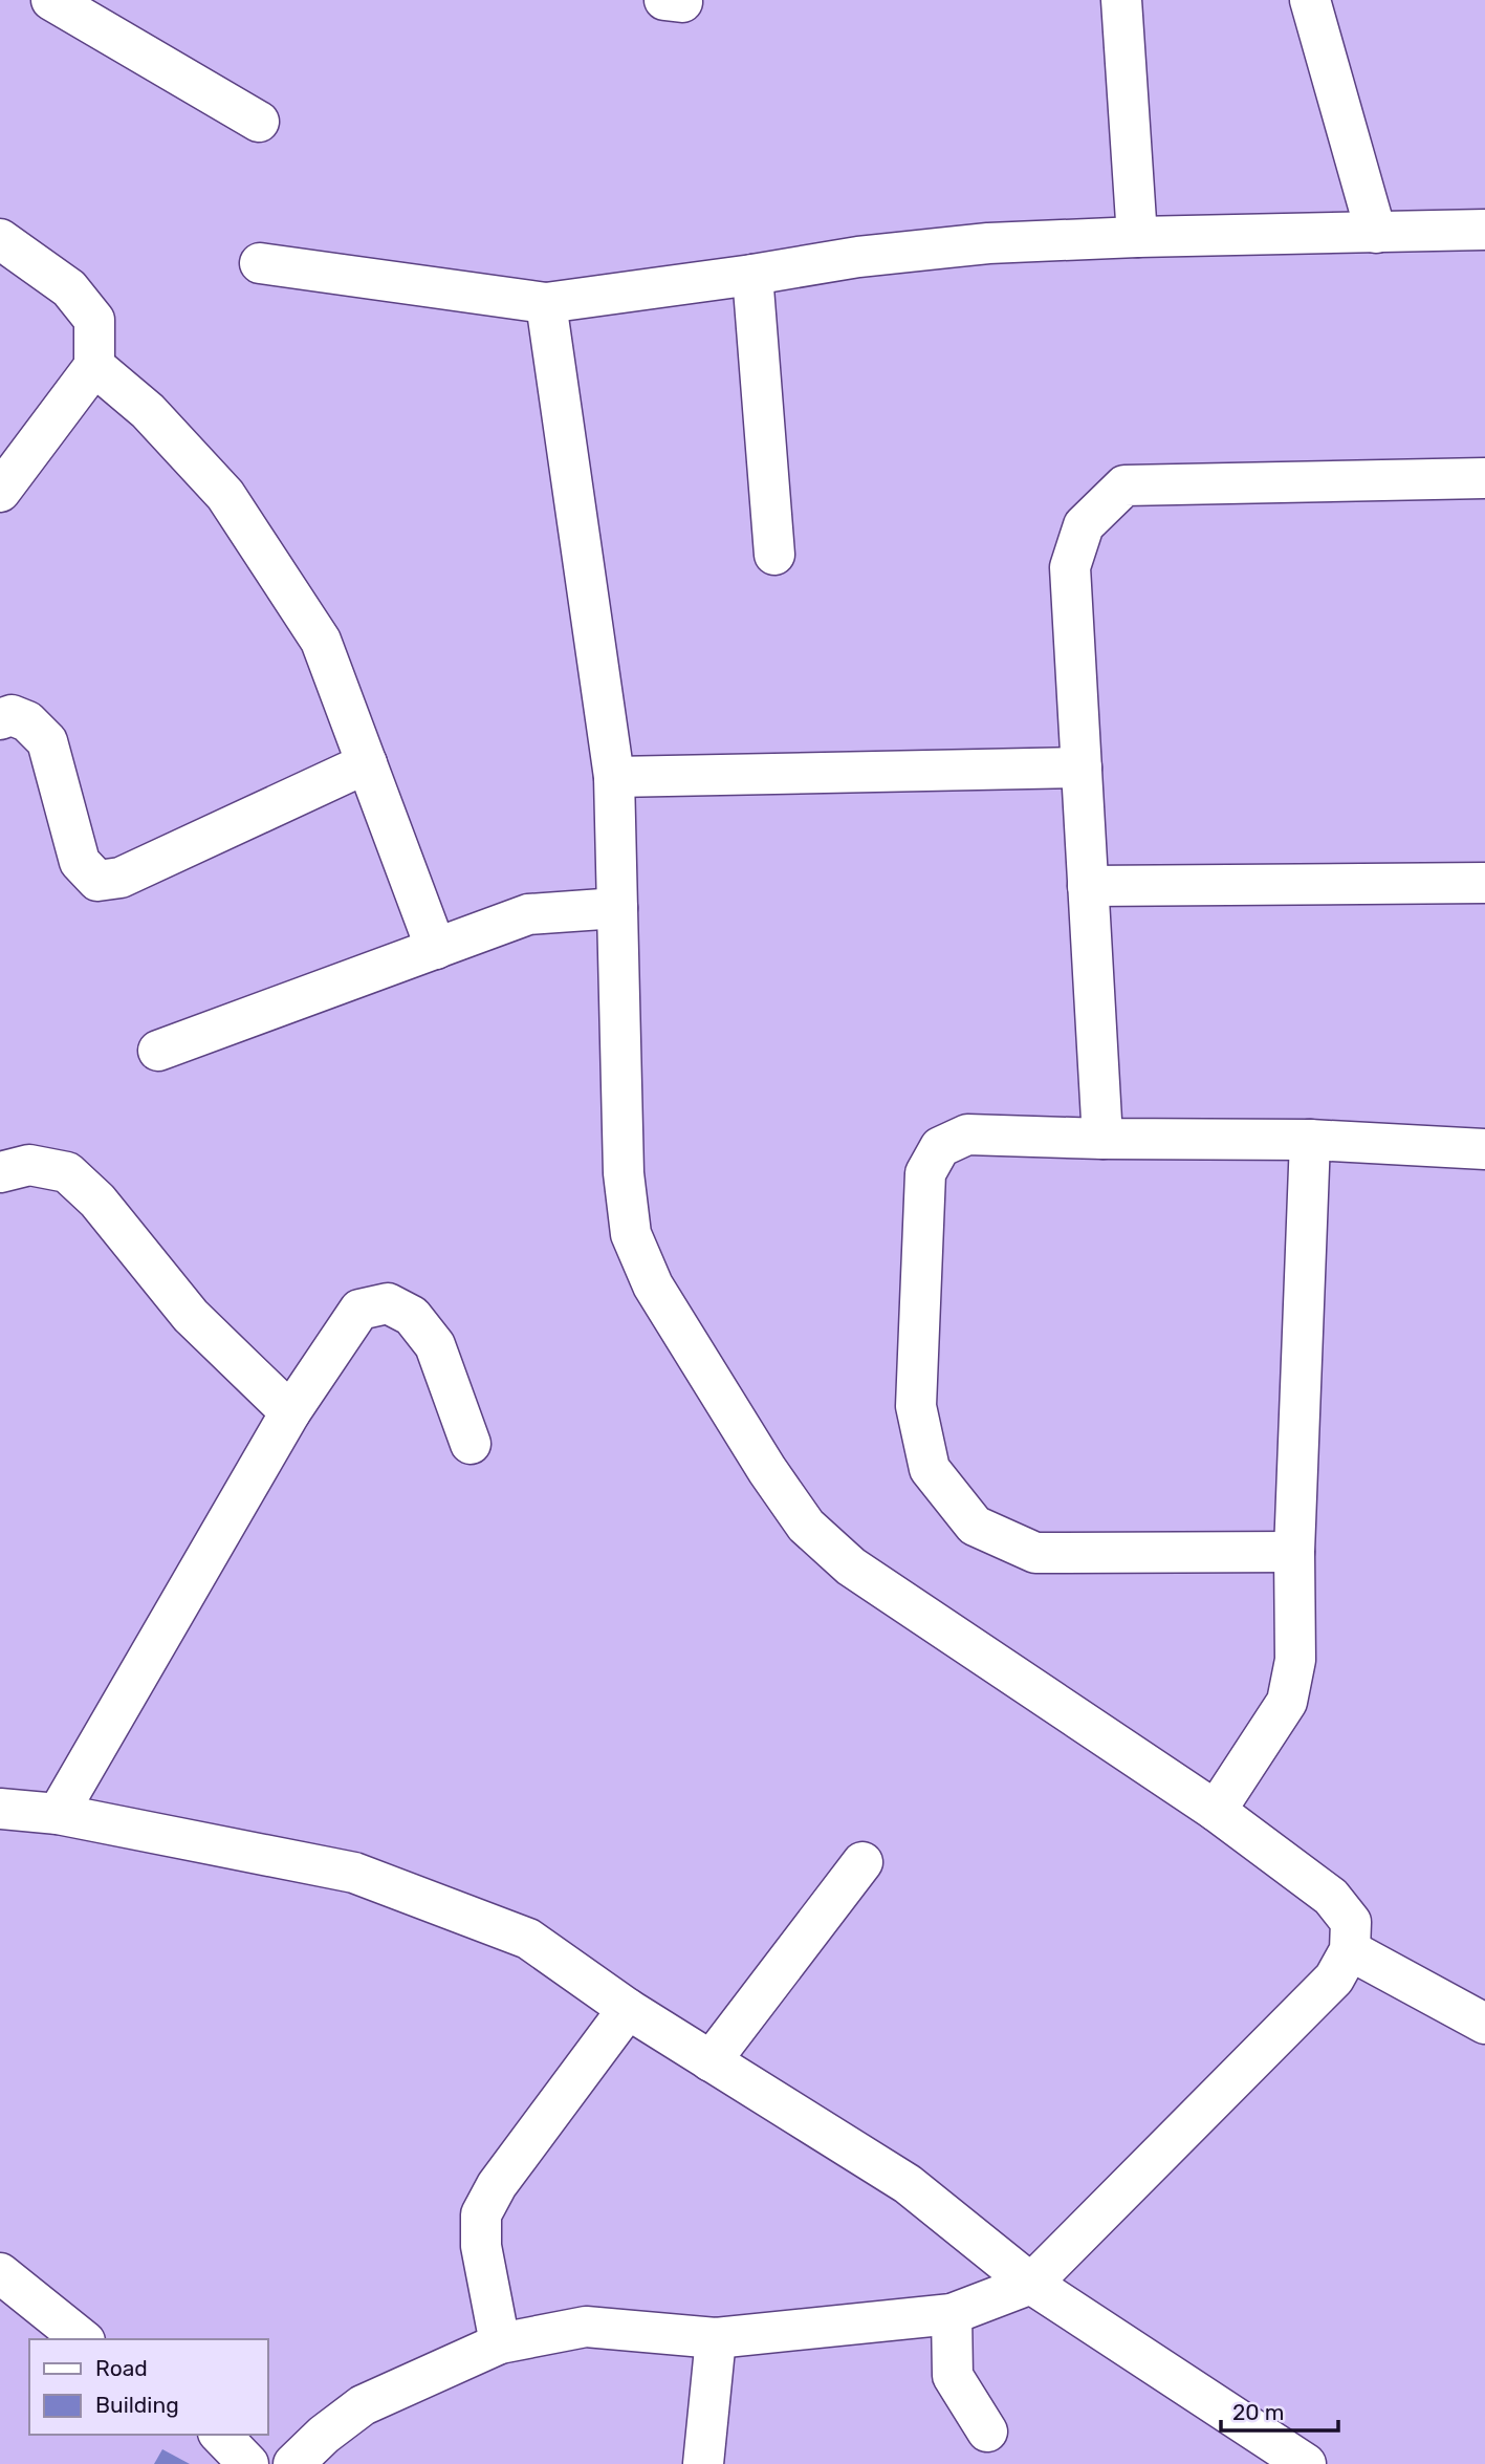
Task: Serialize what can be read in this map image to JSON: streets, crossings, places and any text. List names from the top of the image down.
{
  "legend": ["Road", "Building"],
  "scale_bar": "20 m"
}
